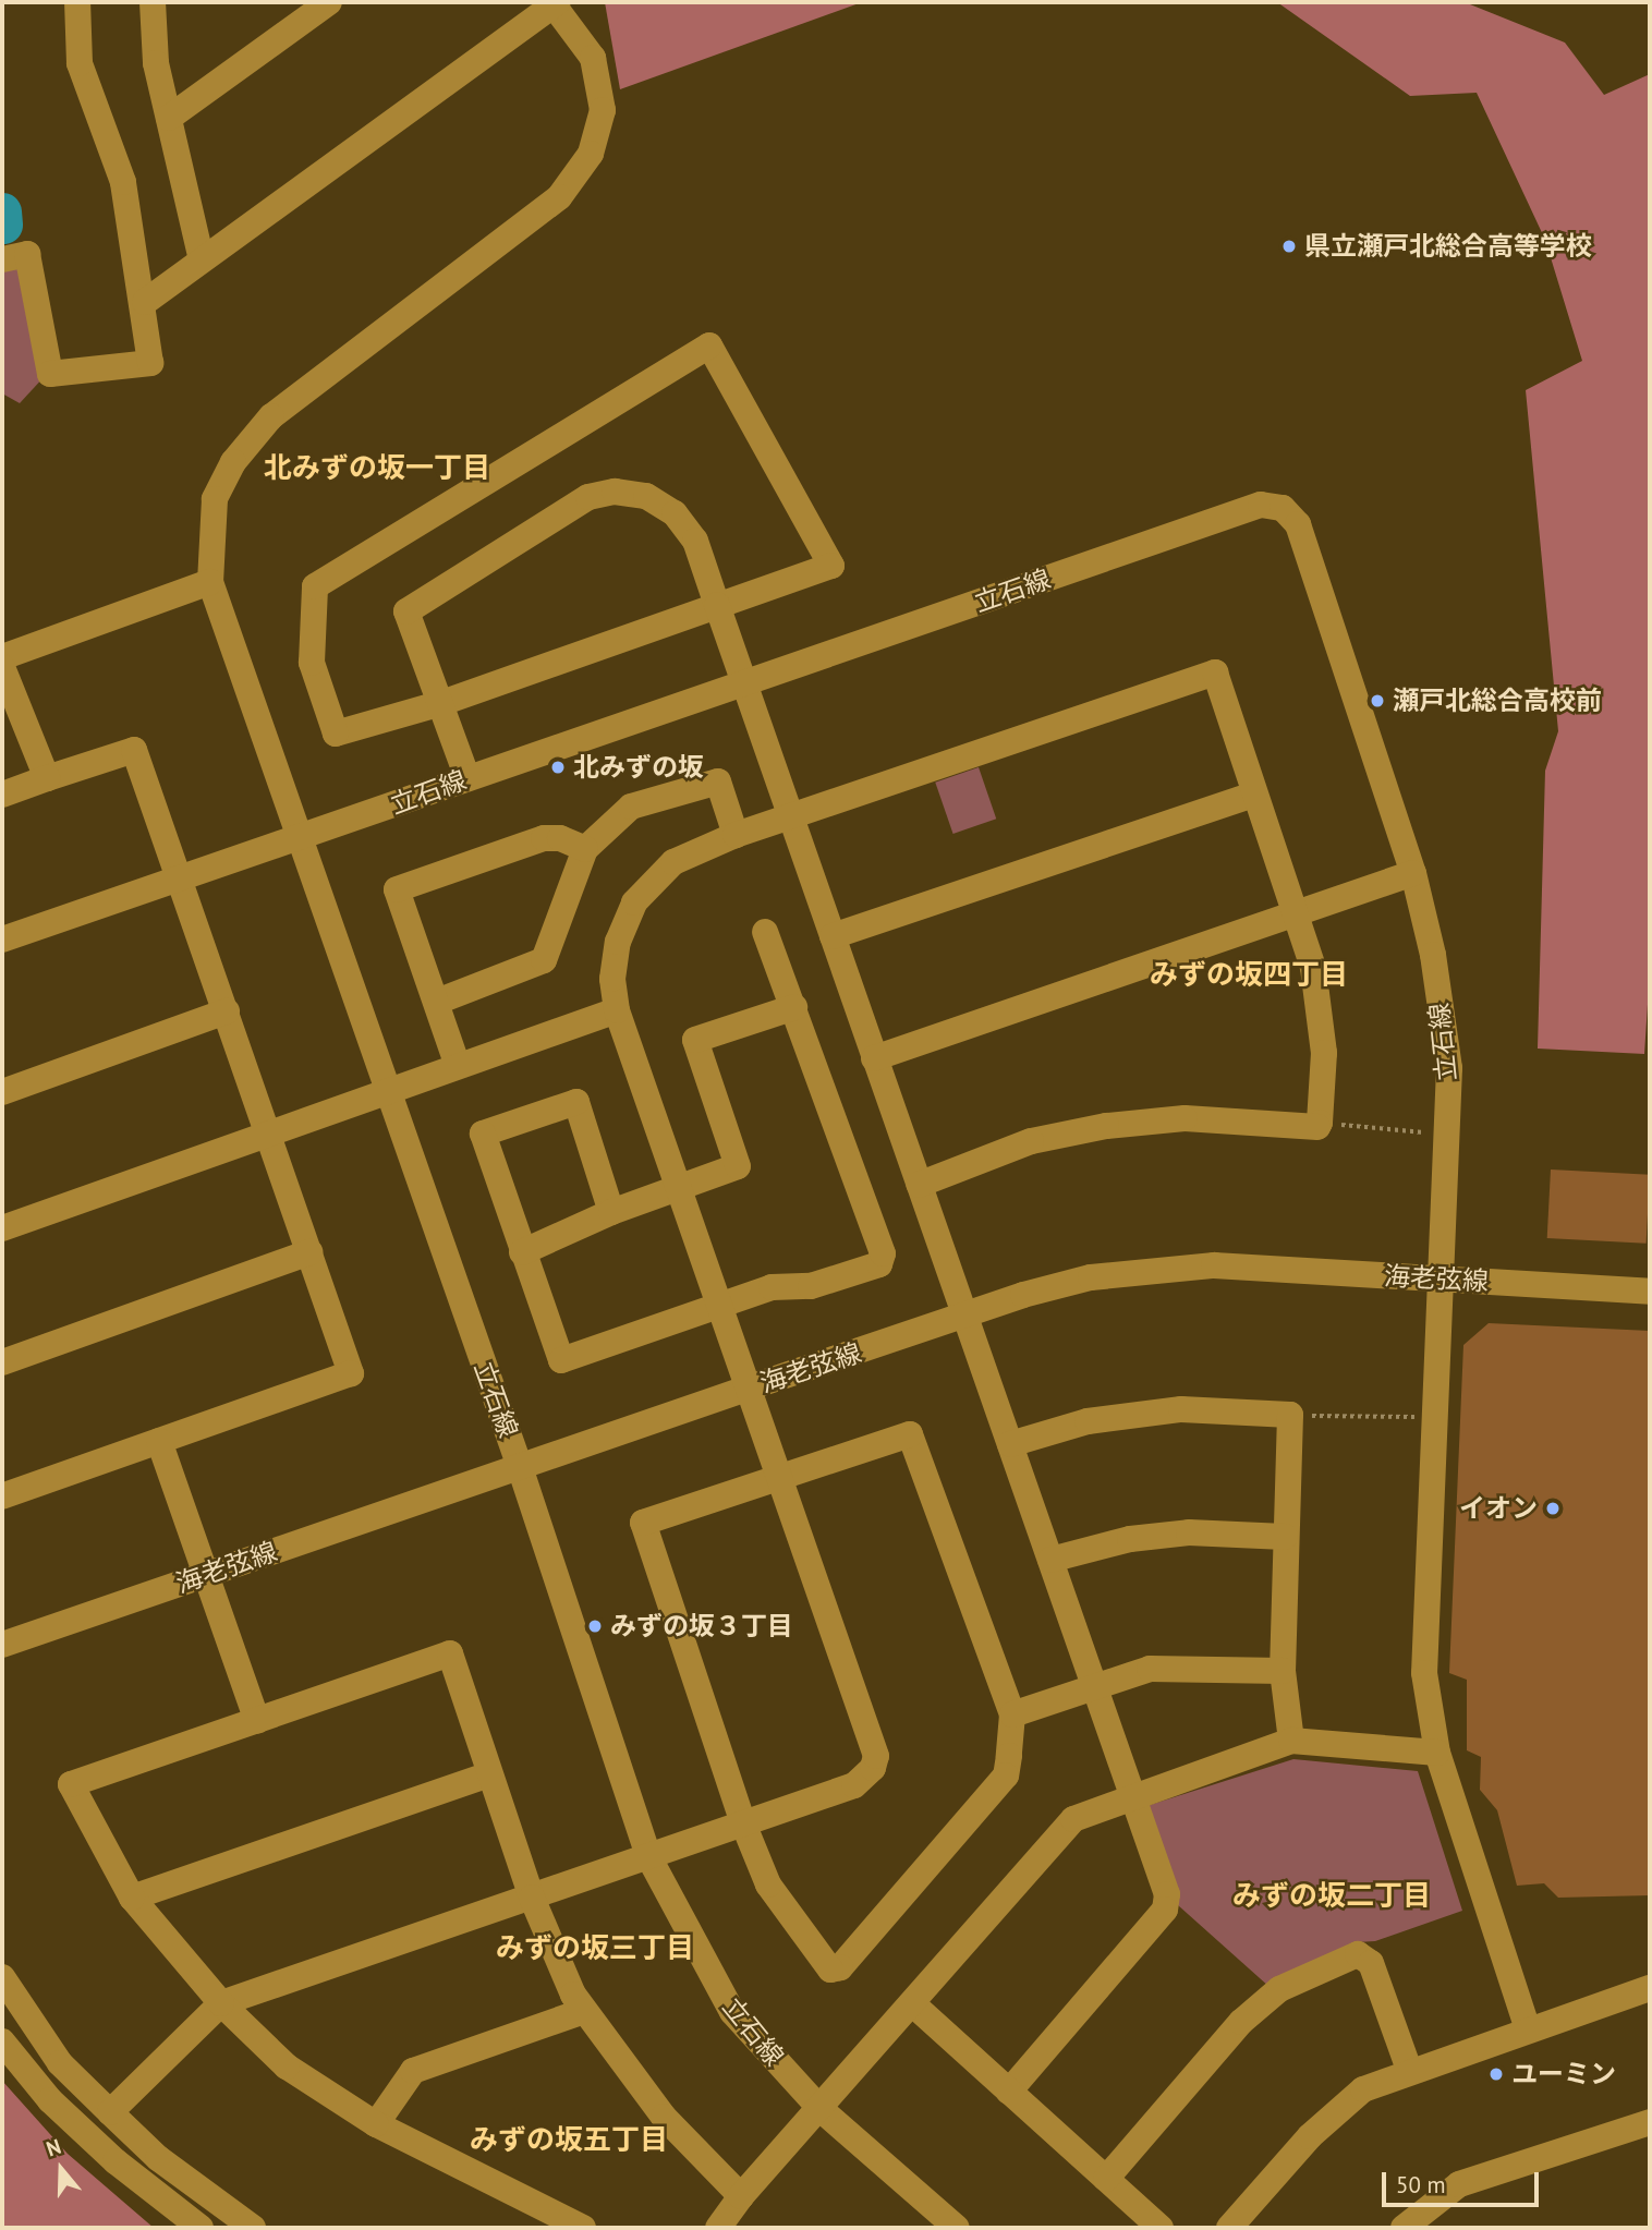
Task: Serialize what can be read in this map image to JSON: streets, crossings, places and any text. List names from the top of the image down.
{
  "streets": {
    "street": ["立石線", "海老弦線"]
  },
  "crossings": [
    ["立石線", "海老弦線"]
  ],
  "districts": [
    "北みずの坂一丁目",
    "みずの坂四丁目",
    "みずの坂二丁目",
    "みずの坂三丁目",
    "みずの坂五丁目"
  ],
  "places": [
    "県立瀬戸北総合高等学校",
    "瀬戸北総合高校前",
    "北みずの坂",
    "イオン",
    "みずの坂３丁目",
    "ユーミン"
  ],
  "scale_bar": "50 m",
  "north": "top"
}
